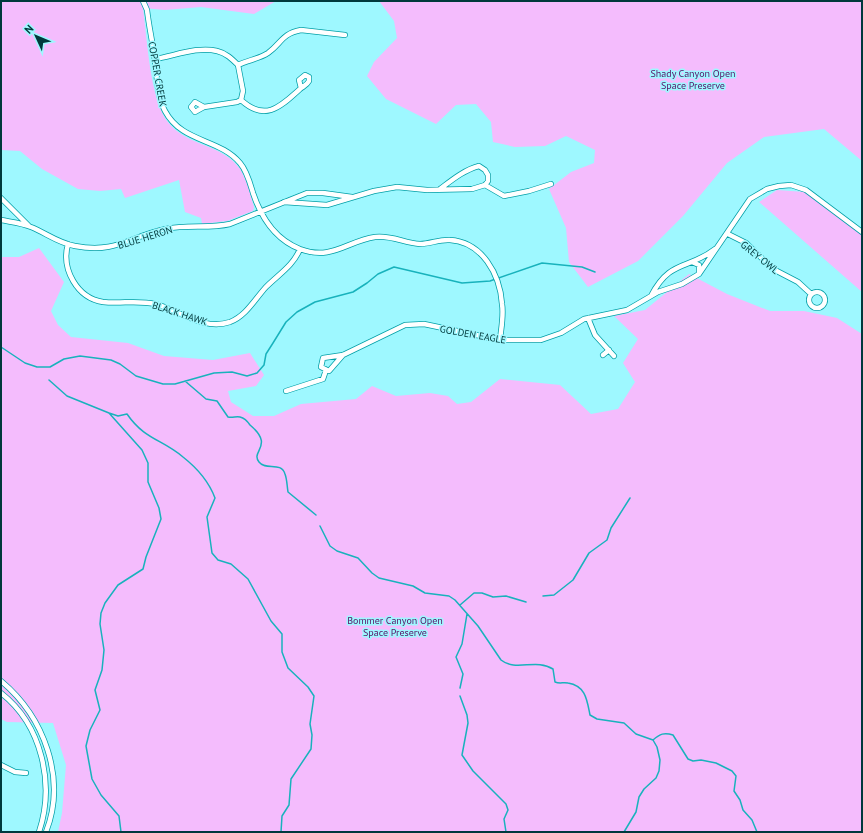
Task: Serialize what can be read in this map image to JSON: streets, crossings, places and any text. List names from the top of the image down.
{
  "streets": {
    "street": [
      "COPPER CREEK",
      "BLUE HERON",
      "GREY OWL",
      "BLACK HAWK",
      "GOLDEN EAGLE"
    ]
  },
  "crossings": [
    ["COPPER CREEK", "BLUE HERON"],
    ["COPPER CREEK", "BLACK HAWK"],
    ["COPPER CREEK", "GOLDEN EAGLE"],
    ["BLUE HERON", "BLACK HAWK"],
    ["GREY OWL", "GOLDEN EAGLE"]
  ],
  "parks": ["Shady Canyon Open Space Preserve", "Bommer Canyon Open Space Preserve"],
  "north": "top left"
}
